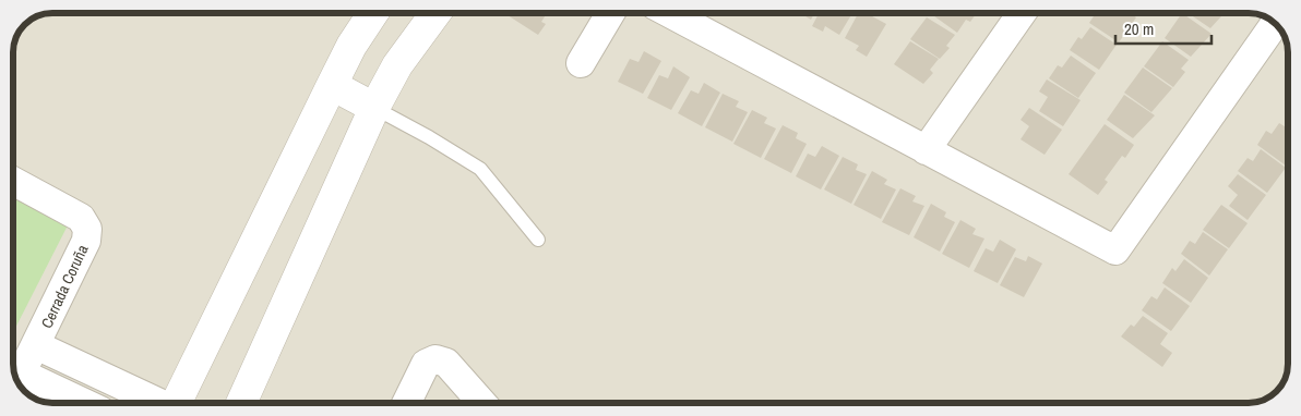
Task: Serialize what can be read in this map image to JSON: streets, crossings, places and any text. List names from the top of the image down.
{
  "streets": {
    "street": ["Cerrada Coruña"]
  },
  "scale_bar": "20 m"
}
